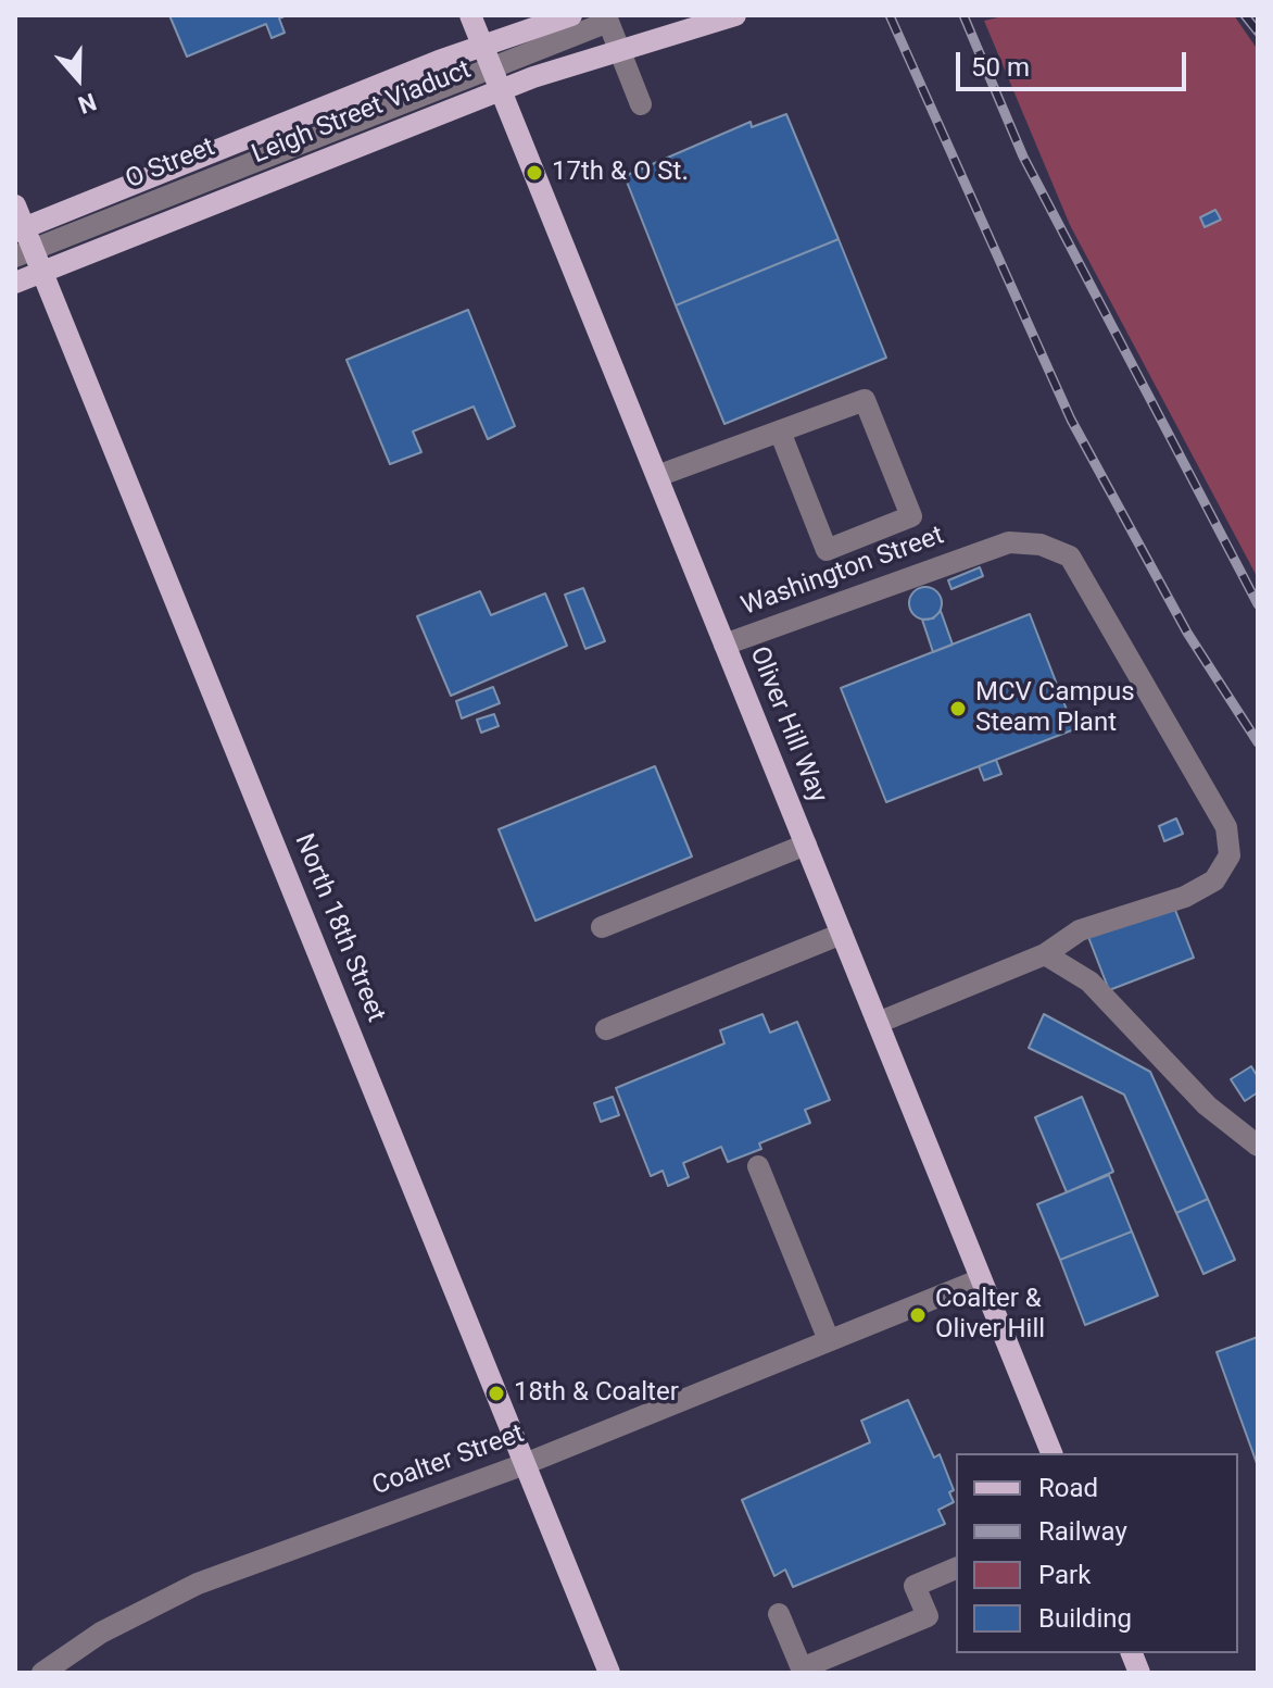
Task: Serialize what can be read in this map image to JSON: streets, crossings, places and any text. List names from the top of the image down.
{
  "streets": {
    "main road": ["Leigh Street Viaduct", "Oliver Hill Way", "North 18th Street"],
    "street": ["O Street", "Washington Street", "Coalter Street"]
  },
  "crossings": [
    ["O Street", "Oliver Hill Way"],
    ["O Street", "North 18th Street"],
    ["Washington Street", "Oliver Hill Way"],
    ["Oliver Hill Way", "Coalter Street"],
    ["North 18th Street", "Coalter Street"]
  ],
  "places": [
    "17th & O St.",
    "MCV Campus Steam Plant",
    "Coalter & Oliver Hill",
    "18th & Coalter"
  ],
  "legend": [
    "Road",
    "Railway",
    "Park",
    "Building"
  ],
  "scale_bar": "50 m",
  "north": "bottom"
}
